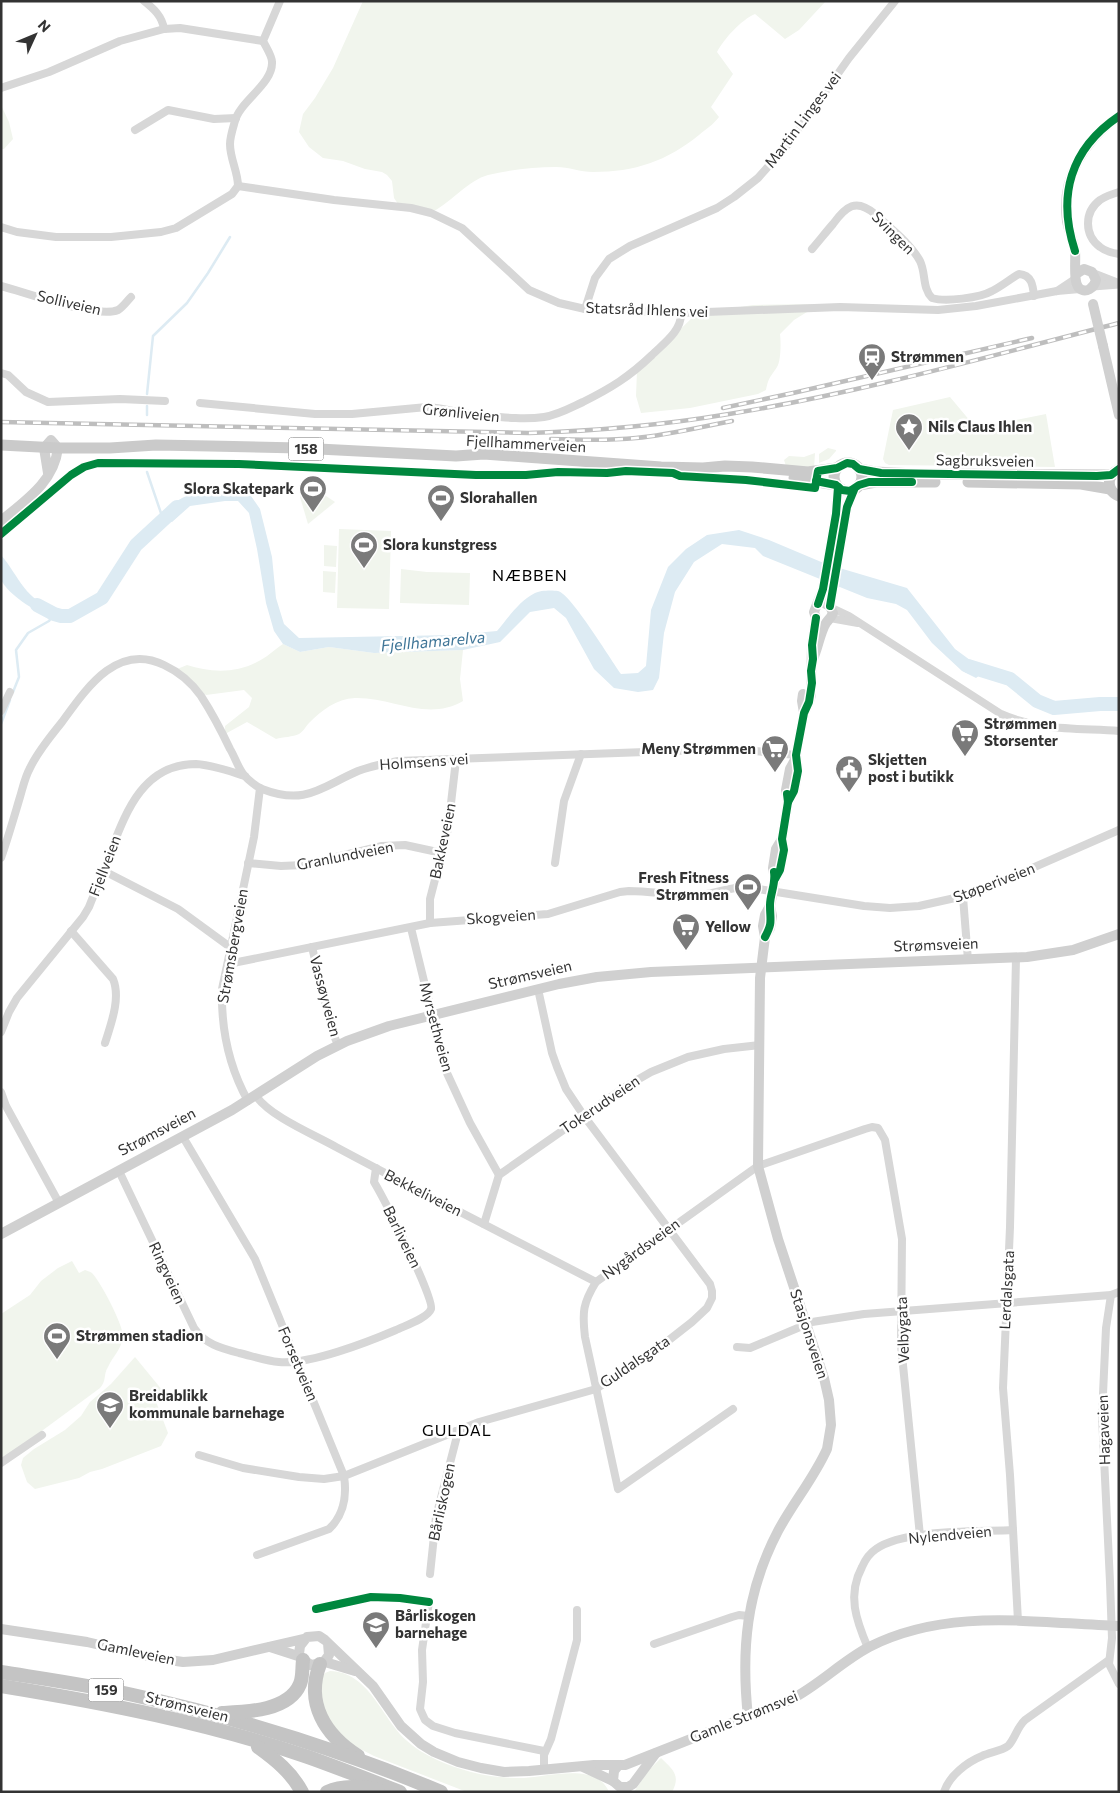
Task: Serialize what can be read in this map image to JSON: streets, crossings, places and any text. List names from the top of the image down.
{
  "streets": {
    "highway": ["Strømsveien", "159"],
    "main road": [
      "Statsråd Ihlens vei",
      "Fjellhammerveien",
      "158",
      "Sagbruksveien",
      "Stasjonsveien",
      "Gamleveien",
      "Gamle Strømsvei"
    ],
    "street": [
      "Martin Linges vei",
      "Svingen",
      "Solliveien",
      "Grønliveien",
      "Holmsens vei",
      "Bakkeveien",
      "Granlundveien",
      "Fjellveien",
      "Støperiveien",
      "Skogveien",
      "Strømsbergveien",
      "Vassøyveien",
      "Myrsethveien",
      "Tokerudveien",
      "Bekkeliveien",
      "Barliveien",
      "Nygårdsveien",
      "Ringveien",
      "Lerdalsgata",
      "Velbygata",
      "Guldalsgata",
      "Forsetveien",
      "Hagaveien",
      "Bårliskogen",
      "Nylendveien"
    ]
  },
  "crossings": [
    ["Martin Linges vei", "Statsråd Ihlens vei"],
    ["Svingen", "Statsråd Ihlens vei"],
    ["Statsråd Ihlens vei", "Grønliveien"],
    ["Fjellhammerveien", "158"],
    ["Fjellhammerveien", "Sagbruksveien"],
    ["Fjellhammerveien", "Stasjonsveien"],
    ["158", "Sagbruksveien"],
    ["158", "Stasjonsveien"],
    ["Sagbruksveien", "Stasjonsveien"],
    ["Holmsens vei", "Bakkeveien"],
    ["Holmsens vei", "Fjellveien"],
    ["Holmsens vei", "Strømsbergveien"],
    ["Holmsens vei", "Stasjonsveien"],
    ["Bakkeveien", "Granlundveien"],
    ["Bakkeveien", "Skogveien"],
    ["Granlundveien", "Strømsbergveien"],
    ["Støperiveien", "Skogveien"],
    ["Støperiveien", "Stasjonsveien"],
    ["Skogveien", "Strømsbergveien"],
    ["Skogveien", "Vassøyveien"],
    ["Skogveien", "Myrsethveien"],
    ["Skogveien", "Stasjonsveien"],
    ["Strømsveien", "Strømsbergveien"],
    ["Strømsveien", "Vassøyveien"],
    ["Strømsveien", "Myrsethveien"],
    ["Strømsveien", "Bekkeliveien"],
    ["Strømsveien", "Ringveien"],
    ["Strømsveien", "Lerdalsgata"],
    ["Strømsveien", "Stasjonsveien"],
    ["Strømsveien", "Guldalsgata"],
    ["Strømsveien", "Forsetveien"],
    ["Strømsveien", "159"],
    ["Strømsbergveien", "Bekkeliveien"],
    ["Myrsethveien", "Tokerudveien"],
    ["Tokerudveien", "Stasjonsveien"],
    ["Tokerudveien", "Guldalsgata"],
    ["Bekkeliveien", "Barliveien"],
    ["Bekkeliveien", "Nygårdsveien"],
    ["Barliveien", "Ringveien"],
    ["Nygårdsveien", "Velbygata"],
    ["Nygårdsveien", "Stasjonsveien"],
    ["Nygårdsveien", "Guldalsgata"],
    ["Ringveien", "Forsetveien"],
    ["Lerdalsgata", "Nylendveien"],
    ["Lerdalsgata", "Gamle Strømsvei"],
    ["Velbygata", "Nylendveien"],
    ["Stasjonsveien", "Gamle Strømsvei"],
    ["Guldalsgata", "Forsetveien"],
    ["Guldalsgata", "Bårliskogen"],
    ["Hagaveien", "Gamle Strømsvei"],
    ["Nylendveien", "Gamle Strømsvei"]
  ],
  "districts": ["NÆBBEN", "GULDAL"],
  "water": ["Fjellhamarelva"],
  "places": {
    "station": ["Strømmen"],
    "place": ["Nils Claus Ihlen"],
    "sports": [
      "Slora Skatepark",
      "Slorahallen",
      "Slora kunstgress",
      "Fresh Fitness Strømmen",
      "Strømmen stadion"
    ],
    "supermarket": ["Strømmen Storsenter", "Meny Strømmen", "Yellow"],
    "public building": ["Skjetten post i butikk"],
    "school or university": ["Breidablikk kommunale barnehage", "Bårliskogen barnehage"]
  },
  "north": "top right"
}
